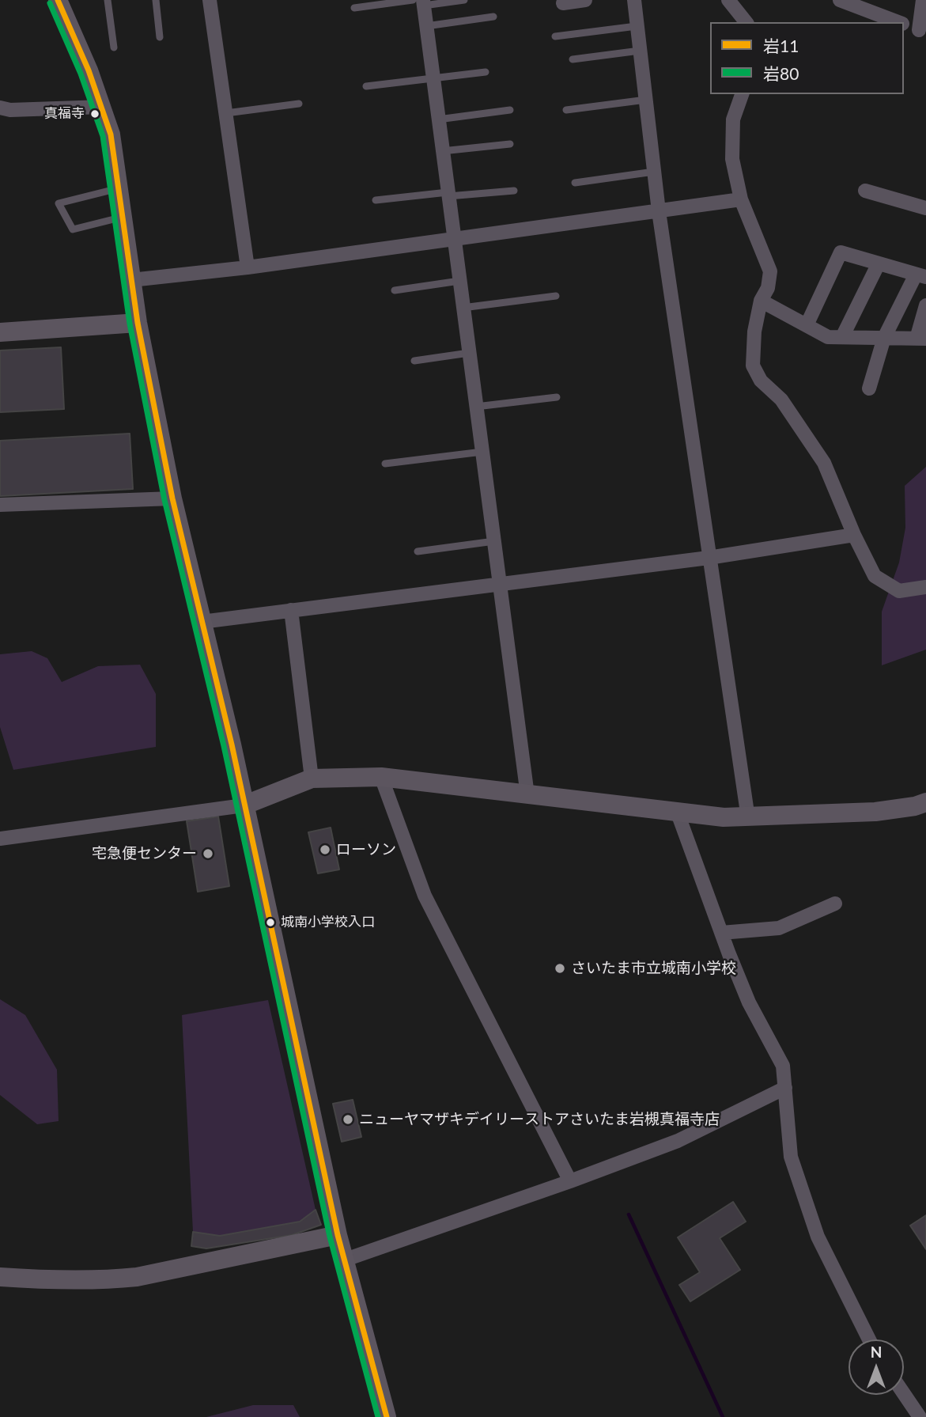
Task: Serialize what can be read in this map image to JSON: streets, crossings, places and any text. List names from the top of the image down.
{
  "places": [
    "真福寺",
    "ローソン",
    "宅急便センター",
    "城南小学校入口",
    "さいたま市立城南小学校",
    "ニューヤマザキデイリーストアさいたま岩槻真福寺店"
  ],
  "lines": ["transit line 岩11", "transit line 岩80"],
  "legend": ["岩11", "岩80"],
  "north": "top"
}
